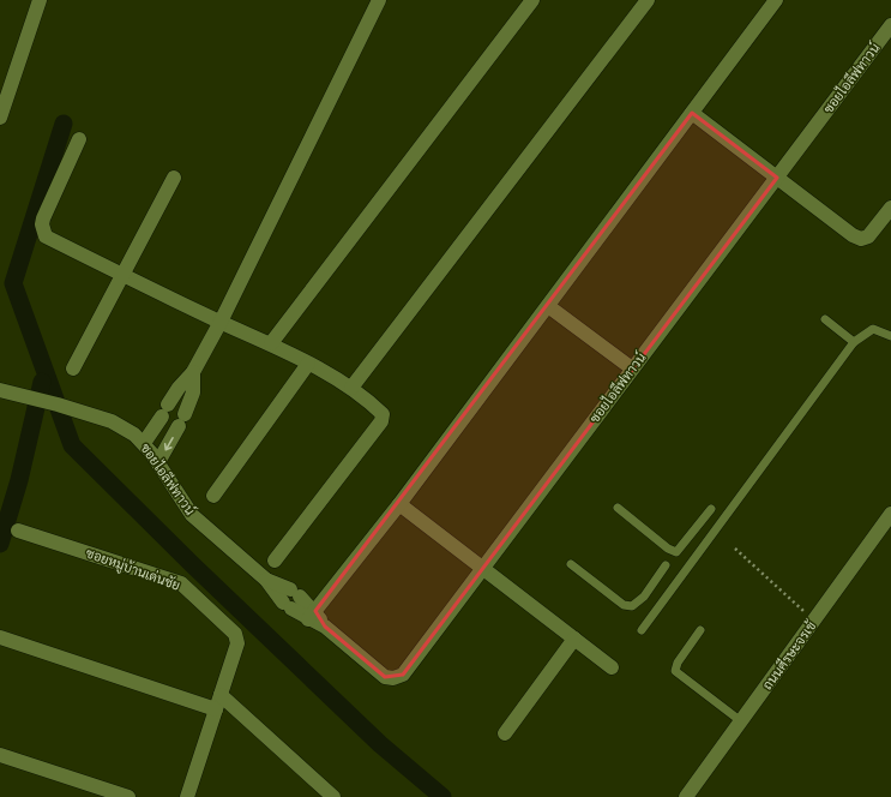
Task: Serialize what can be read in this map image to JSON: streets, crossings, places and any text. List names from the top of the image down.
{
  "streets": {
    "street": ["ซอยไอลีฟทาวน์", "ซอยหมู่บ้านเด่นชัย", "ถนนศีรษะจรเข้"]
  }
}
